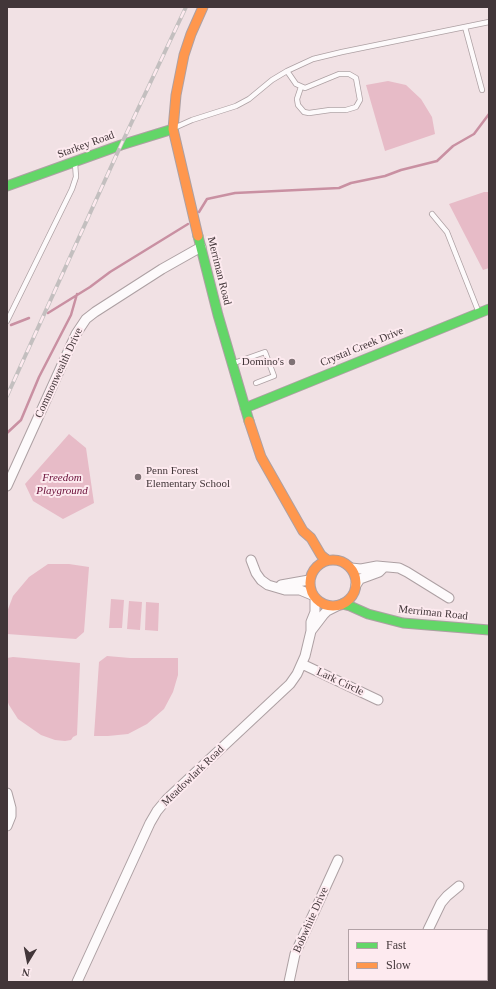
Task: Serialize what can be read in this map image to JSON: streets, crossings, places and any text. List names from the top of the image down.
{
  "streets": {
    "main road": ["Starkey Road", "Merriman Road", "Crystal Creek Drive"],
    "street": [
      "Commonwealth Drive",
      "Lark Circle",
      "Meadowlark Road",
      "Bobwhite Drive"
    ]
  },
  "crossings": [
    ["Starkey Road", "Merriman Road"],
    ["Merriman Road", "Crystal Creek Drive"],
    ["Merriman Road", "Commonwealth Drive"],
    ["Merriman Road", "Meadowlark Road"],
    ["Lark Circle", "Meadowlark Road"]
  ],
  "parks": ["Freedom Playground"],
  "places": ["Domino's", "Penn Forest Elementary School"],
  "legend": ["Fast", "Slow"],
  "north": "bottom"
}
